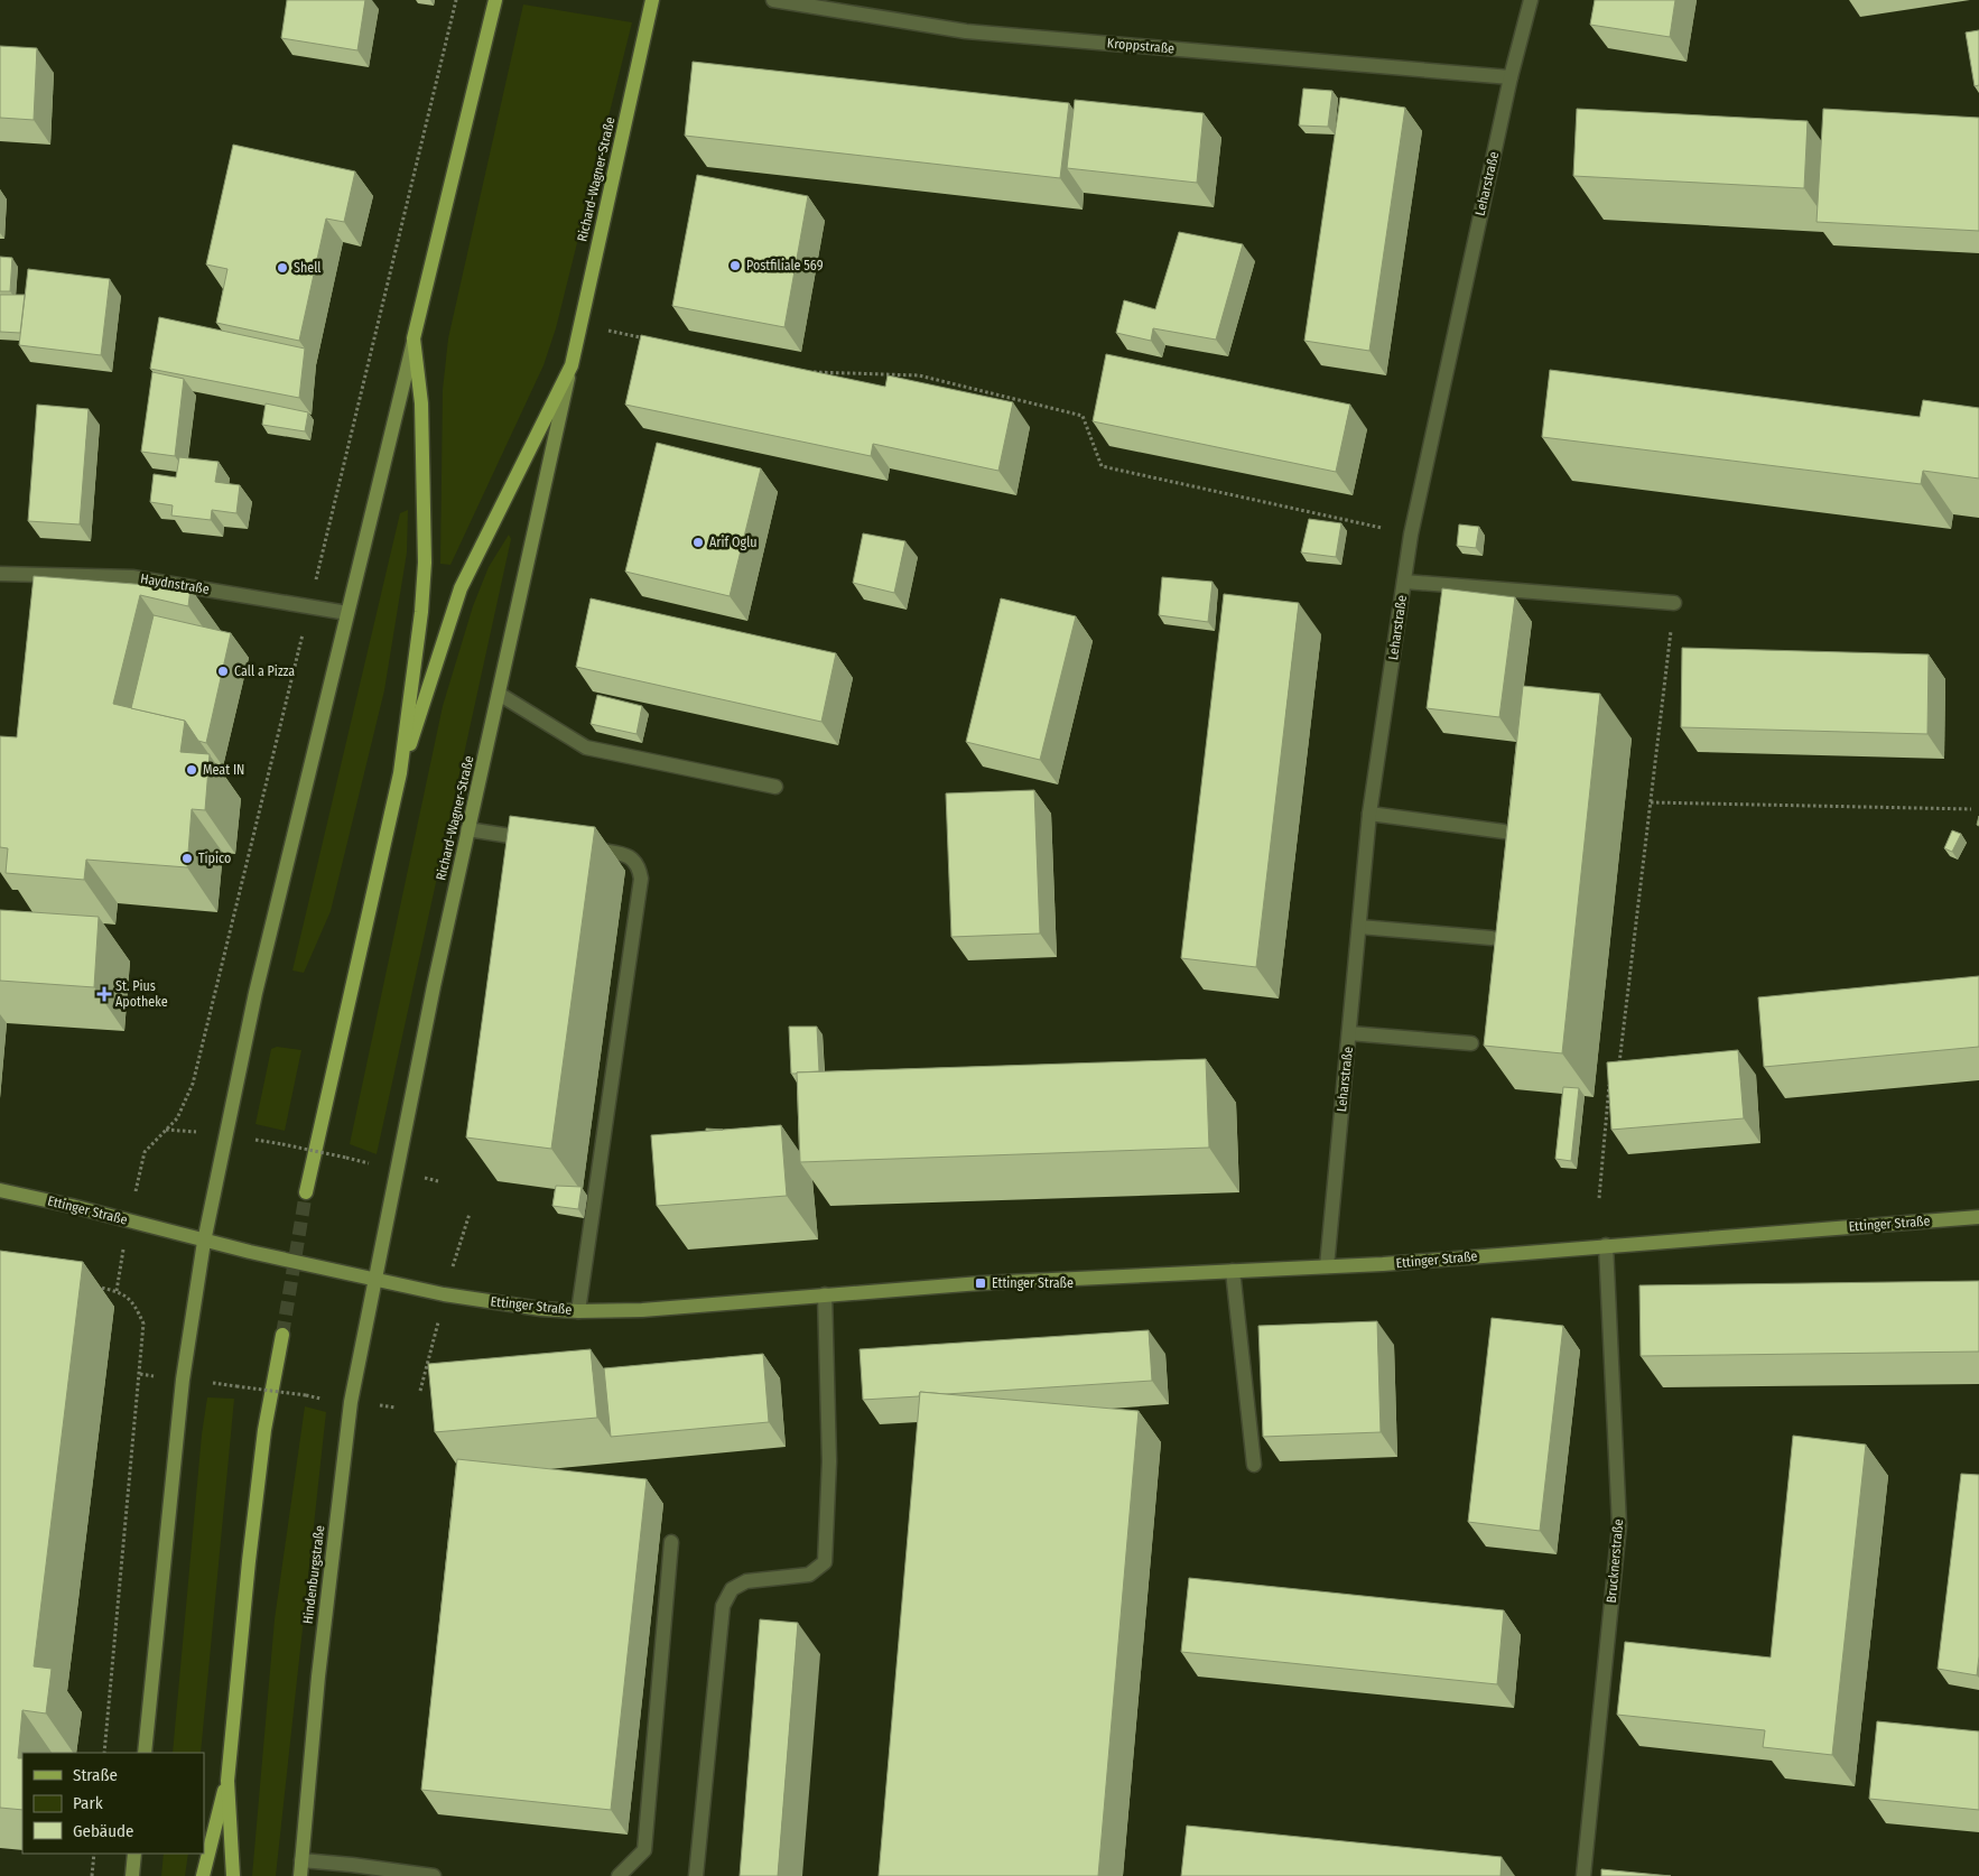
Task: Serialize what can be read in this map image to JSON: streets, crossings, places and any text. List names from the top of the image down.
{
  "streets": {
    "main road": ["Richard-Wagner-Straße", "Ettinger Straße", "Hindenburgstraße"],
    "street": [
      "Kroppstraße",
      "Leharstraße",
      "Haydnstraße",
      "Brucknerstraße"
    ]
  },
  "crossings": [
    ["Kroppstraße", "Leharstraße"],
    ["Richard-Wagner-Straße", "Haydnstraße"],
    ["Richard-Wagner-Straße", "Ettinger Straße"],
    ["Richard-Wagner-Straße", "Hindenburgstraße"],
    ["Leharstraße", "Ettinger Straße"],
    ["Ettinger Straße", "Brucknerstraße"],
    ["Ettinger Straße", "Hindenburgstraße"]
  ],
  "places": {
    "other": [
      "Postfiliale 569",
      "Shell",
      "Arif Oglu",
      "Call a Pizza",
      "Meat IN",
      "Tipico"
    ],
    "health": ["St. Pius Apotheke"],
    "transit": ["Ettinger Straße"]
  },
  "legend": ["Straße", "Park", "Gebäude"]
}
